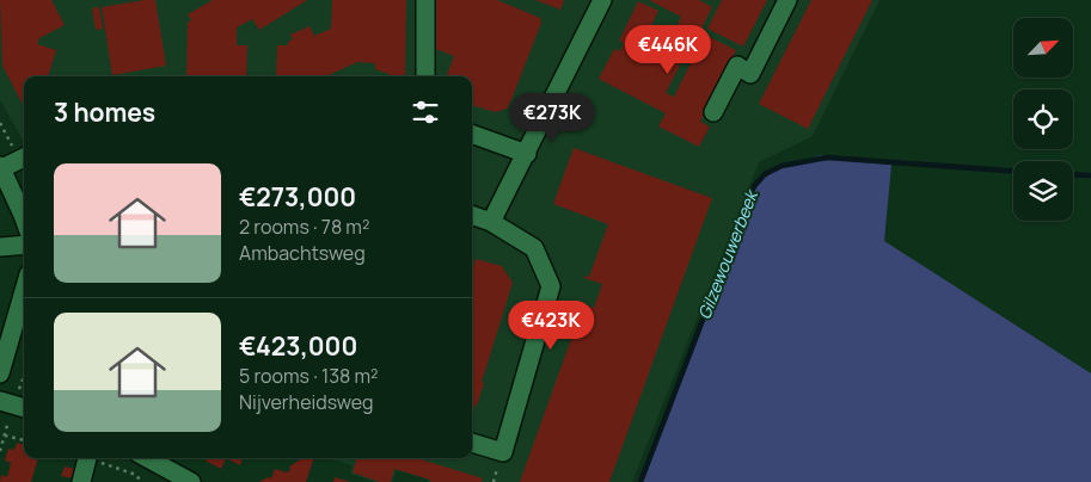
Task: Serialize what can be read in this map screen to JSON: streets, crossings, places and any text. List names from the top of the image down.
{
  "water": ["Gilzewouwerbeek"],
  "north": "top right",
  "page": {
    "price": ["€446K", "€273K", "€423K"],
    "heading": "3 homes",
    "list": [
      {
        "name": "€273,000",
        "note": "2 rooms · 78 m² · Ambachtsweg"
      },
      {
        "name": "€423,000",
        "note": "5 rooms · 138 m² · Nijverheidsweg"
      }
    ]
  }
}
